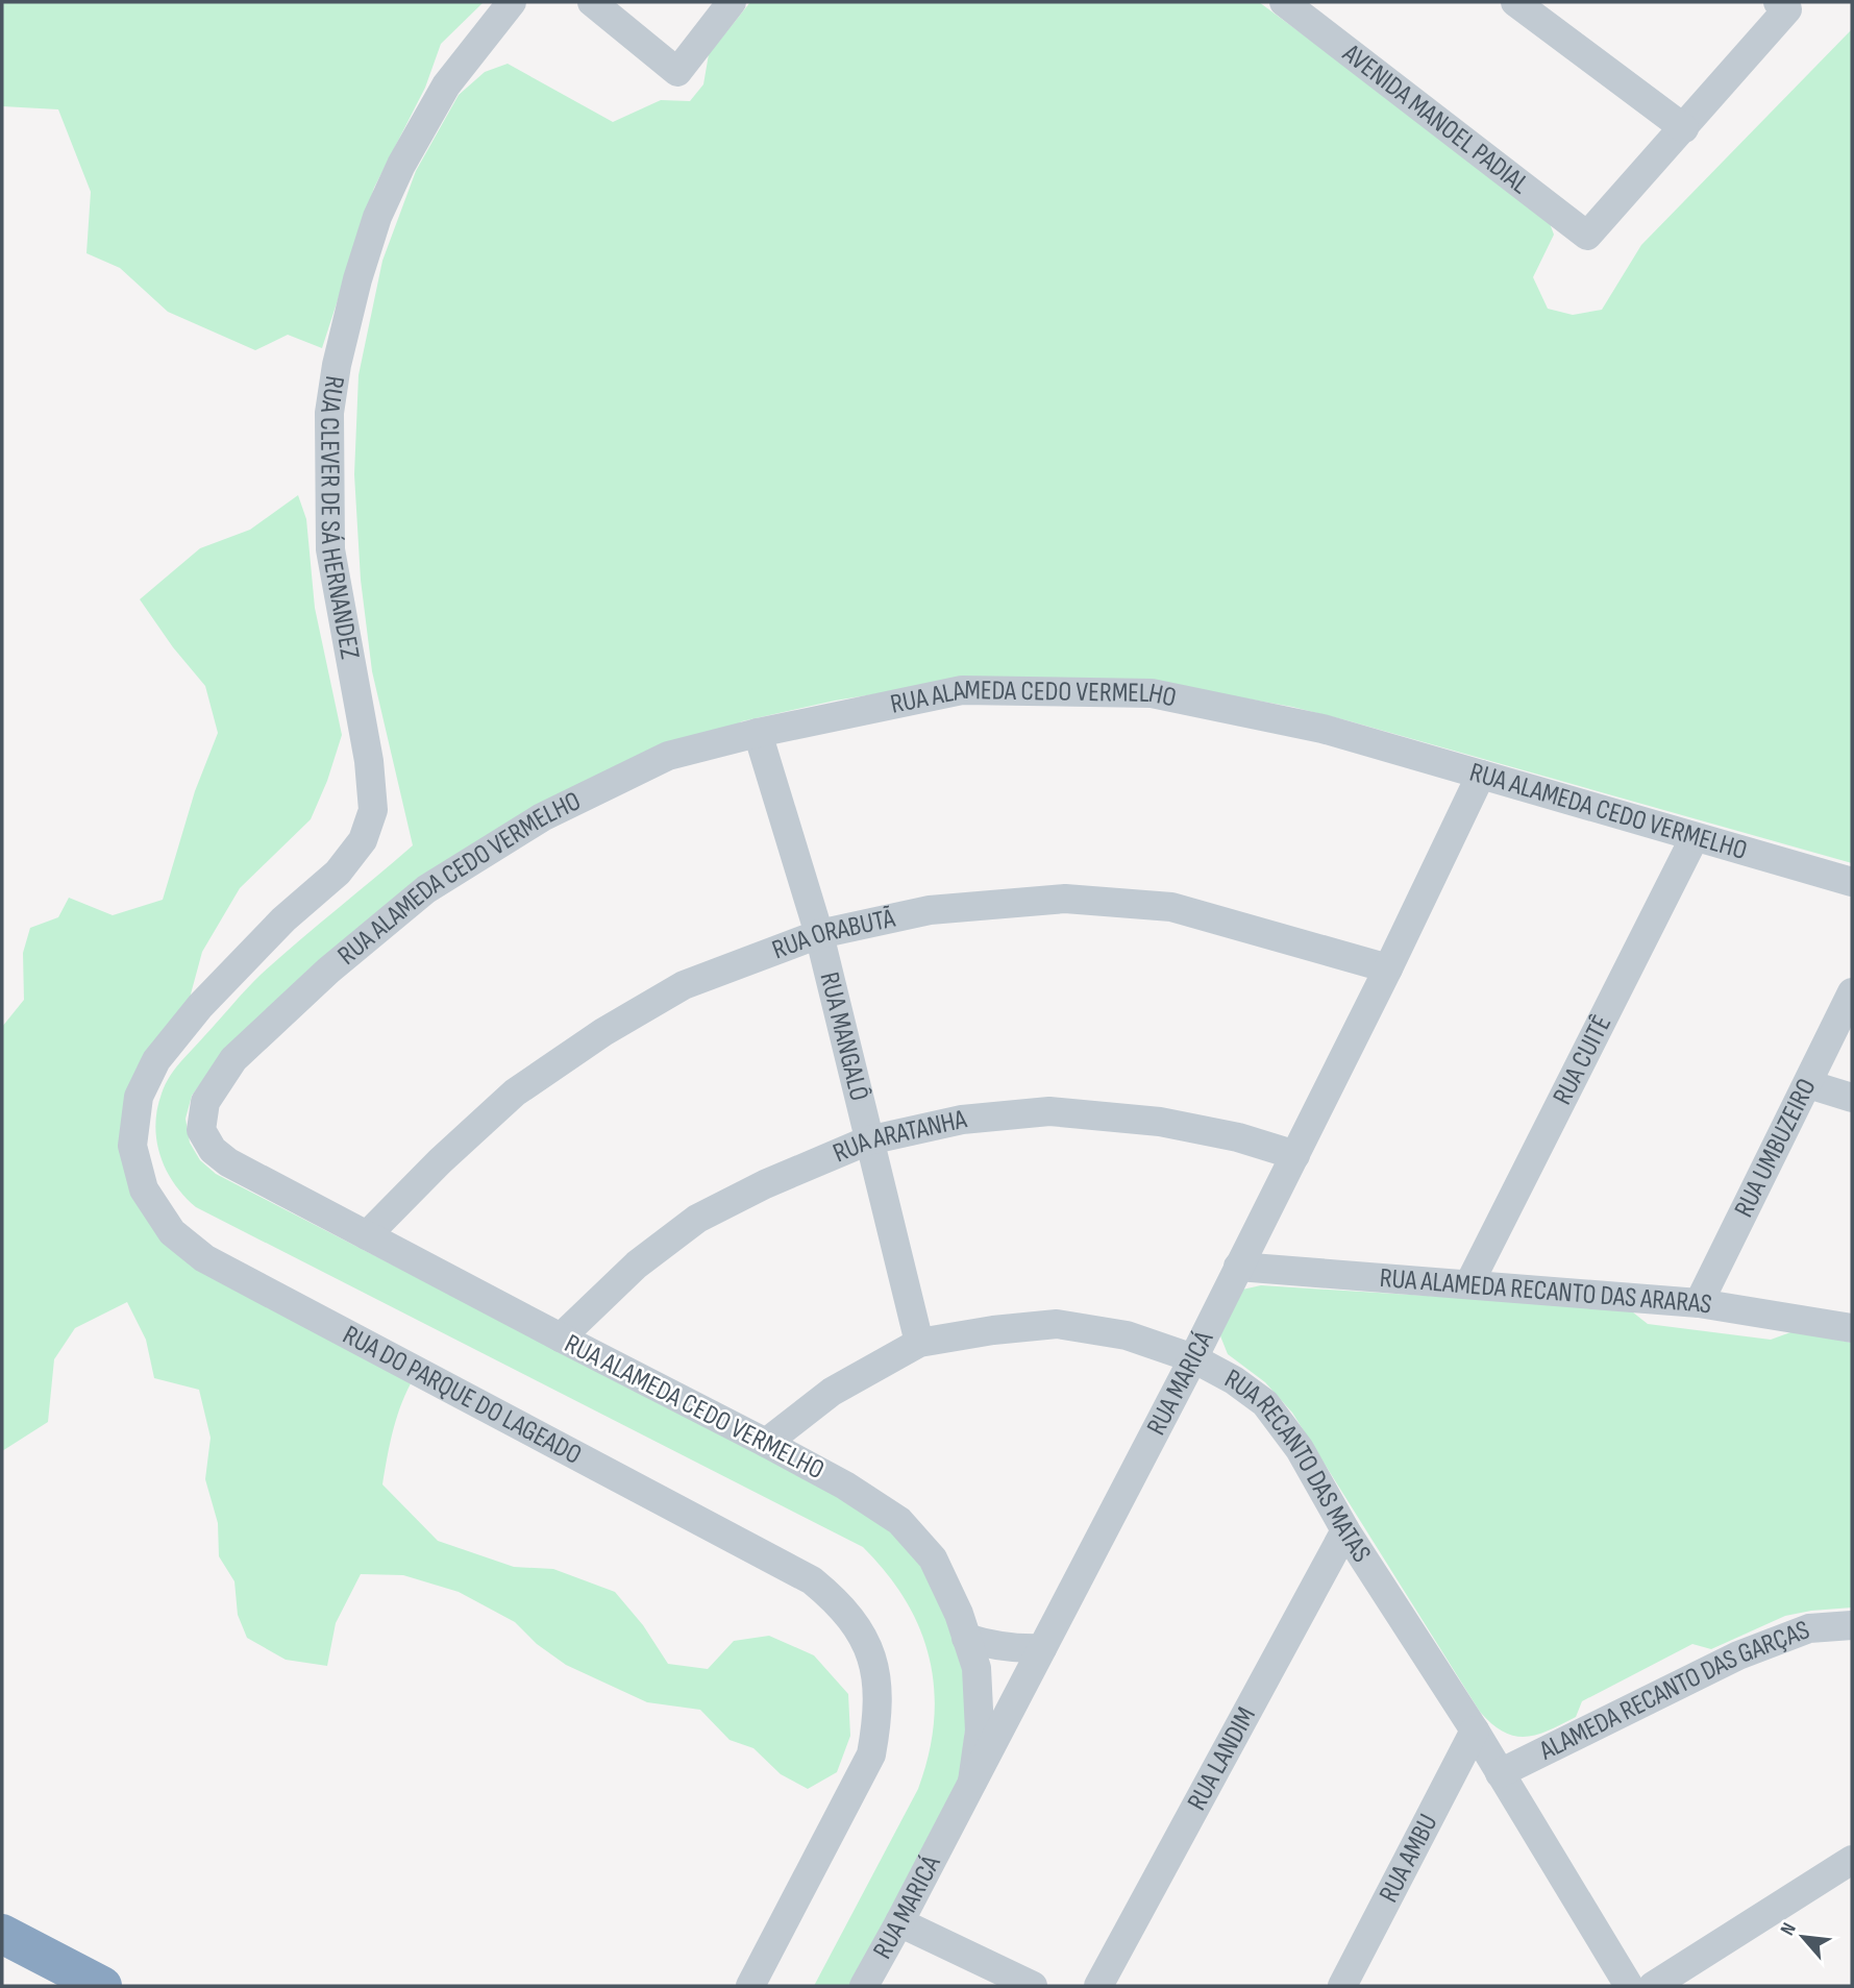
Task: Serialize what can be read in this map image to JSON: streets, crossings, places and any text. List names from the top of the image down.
{
  "streets": {
    "street": [
      "AVENIDA MANOEL PADIAL",
      "RUA CLEVER DE SÁ HERNANDEZ",
      "RUA ALAMEDA CEDO VERMELHO",
      "RUA ORABUTÃ",
      "RUA MANGALÔ",
      "RUA CUITÊ",
      "RUA ARATANHA",
      "RUA UMBUZEIRO",
      "RUA ALAMEDA RECANTO DAS ARARAS",
      "RUA MARICÁ",
      "RUA DO PARQUE DO LAGEADO",
      "RUA RECANTO DAS MATAS",
      "ALAMEDA RECANTO DAS GARÇAS",
      "RUA LANDIM",
      "RUA AMBU"
    ]
  },
  "crossings": [
    ["RUA CLEVER DE SÁ HERNANDEZ", "RUA DO PARQUE DO LAGEADO"],
    ["RUA ALAMEDA CEDO VERMELHO", "RUA ORABUTÃ"],
    ["RUA ALAMEDA CEDO VERMELHO", "RUA MANGALÔ"],
    ["RUA ALAMEDA CEDO VERMELHO", "RUA CUITÊ"],
    ["RUA ALAMEDA CEDO VERMELHO", "RUA ARATANHA"],
    ["RUA ALAMEDA CEDO VERMELHO", "RUA MARICÁ"],
    ["RUA ALAMEDA CEDO VERMELHO", "RUA RECANTO DAS MATAS"],
    ["RUA ORABUTÃ", "RUA MANGALÔ"],
    ["RUA ORABUTÃ", "RUA MARICÁ"],
    ["RUA MANGALÔ", "RUA ARATANHA"],
    ["RUA MANGALÔ", "RUA RECANTO DAS MATAS"],
    ["RUA CUITÊ", "RUA ALAMEDA RECANTO DAS ARARAS"],
    ["RUA ARATANHA", "RUA MARICÁ"],
    ["RUA UMBUZEIRO", "RUA ALAMEDA RECANTO DAS ARARAS"],
    ["RUA ALAMEDA RECANTO DAS ARARAS", "RUA MARICÁ"],
    ["RUA MARICÁ", "RUA RECANTO DAS MATAS"],
    ["RUA RECANTO DAS MATAS", "ALAMEDA RECANTO DAS GARÇAS"],
    ["RUA RECANTO DAS MATAS", "RUA LANDIM"],
    ["RUA RECANTO DAS MATAS", "RUA AMBU"]
  ],
  "north": "top left"
}
